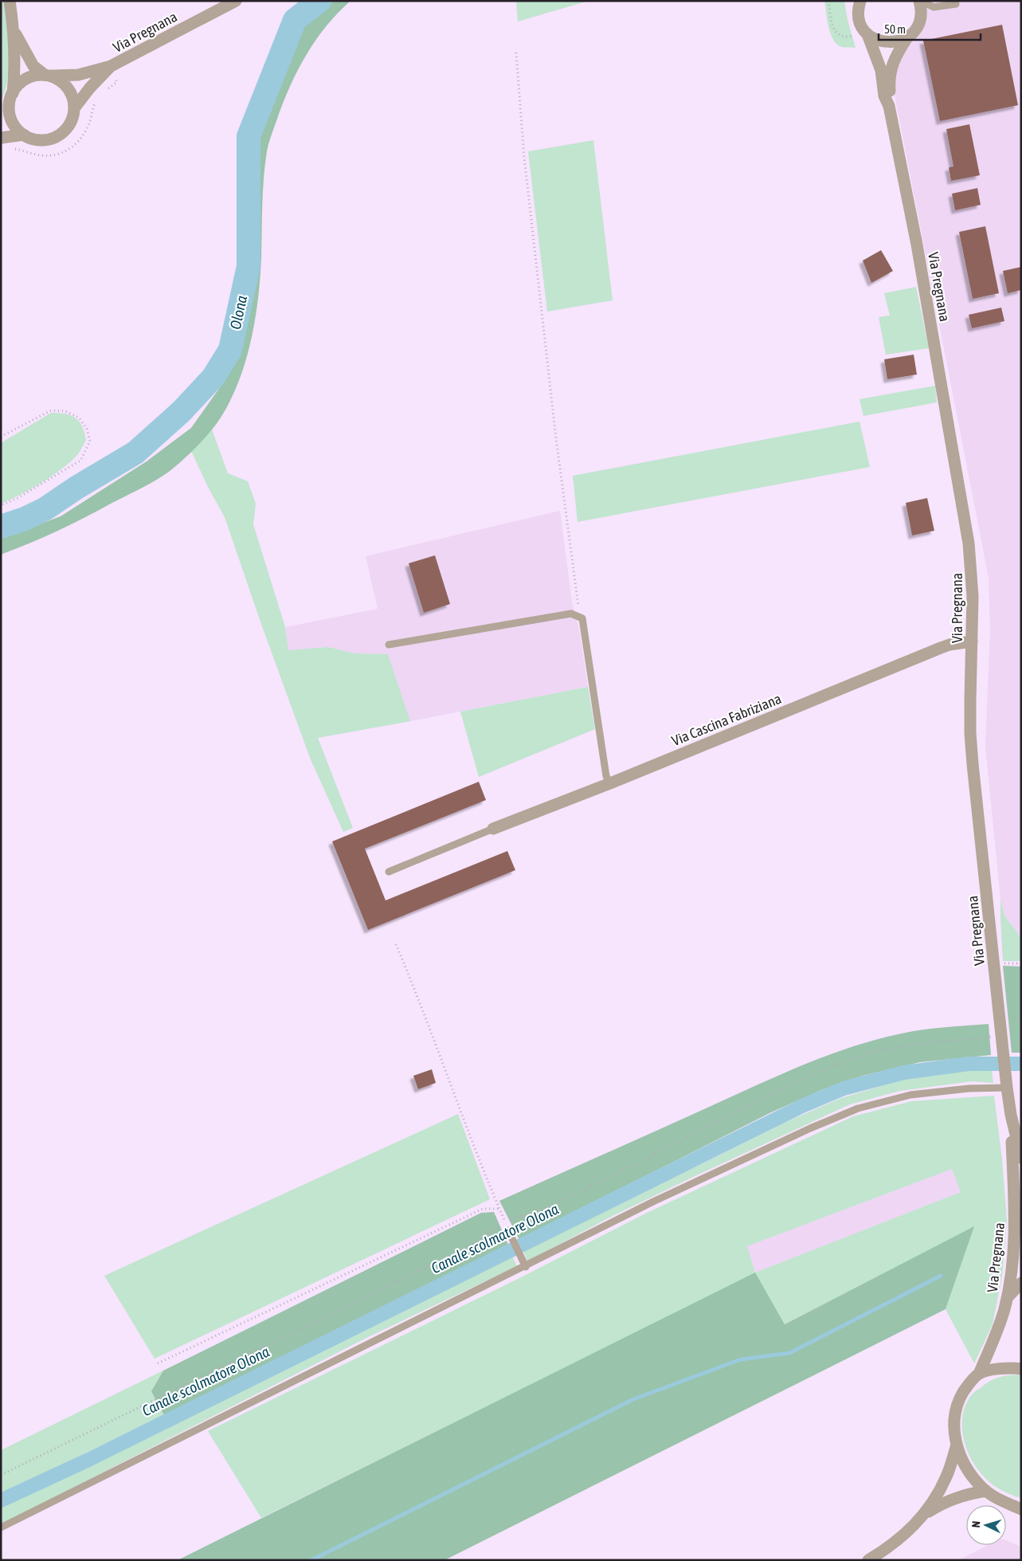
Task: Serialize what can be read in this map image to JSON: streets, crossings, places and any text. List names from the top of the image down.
{
  "streets": {
    "street": ["Via Pregnana", "Via Cascina Fabriziana"]
  },
  "crossings": [
    ["Via Pregnana", "Via Cascina Fabriziana"]
  ],
  "water": ["Olona", "Canale scolmatore Olona"],
  "scale_bar": "50 m",
  "north": "left"
}
